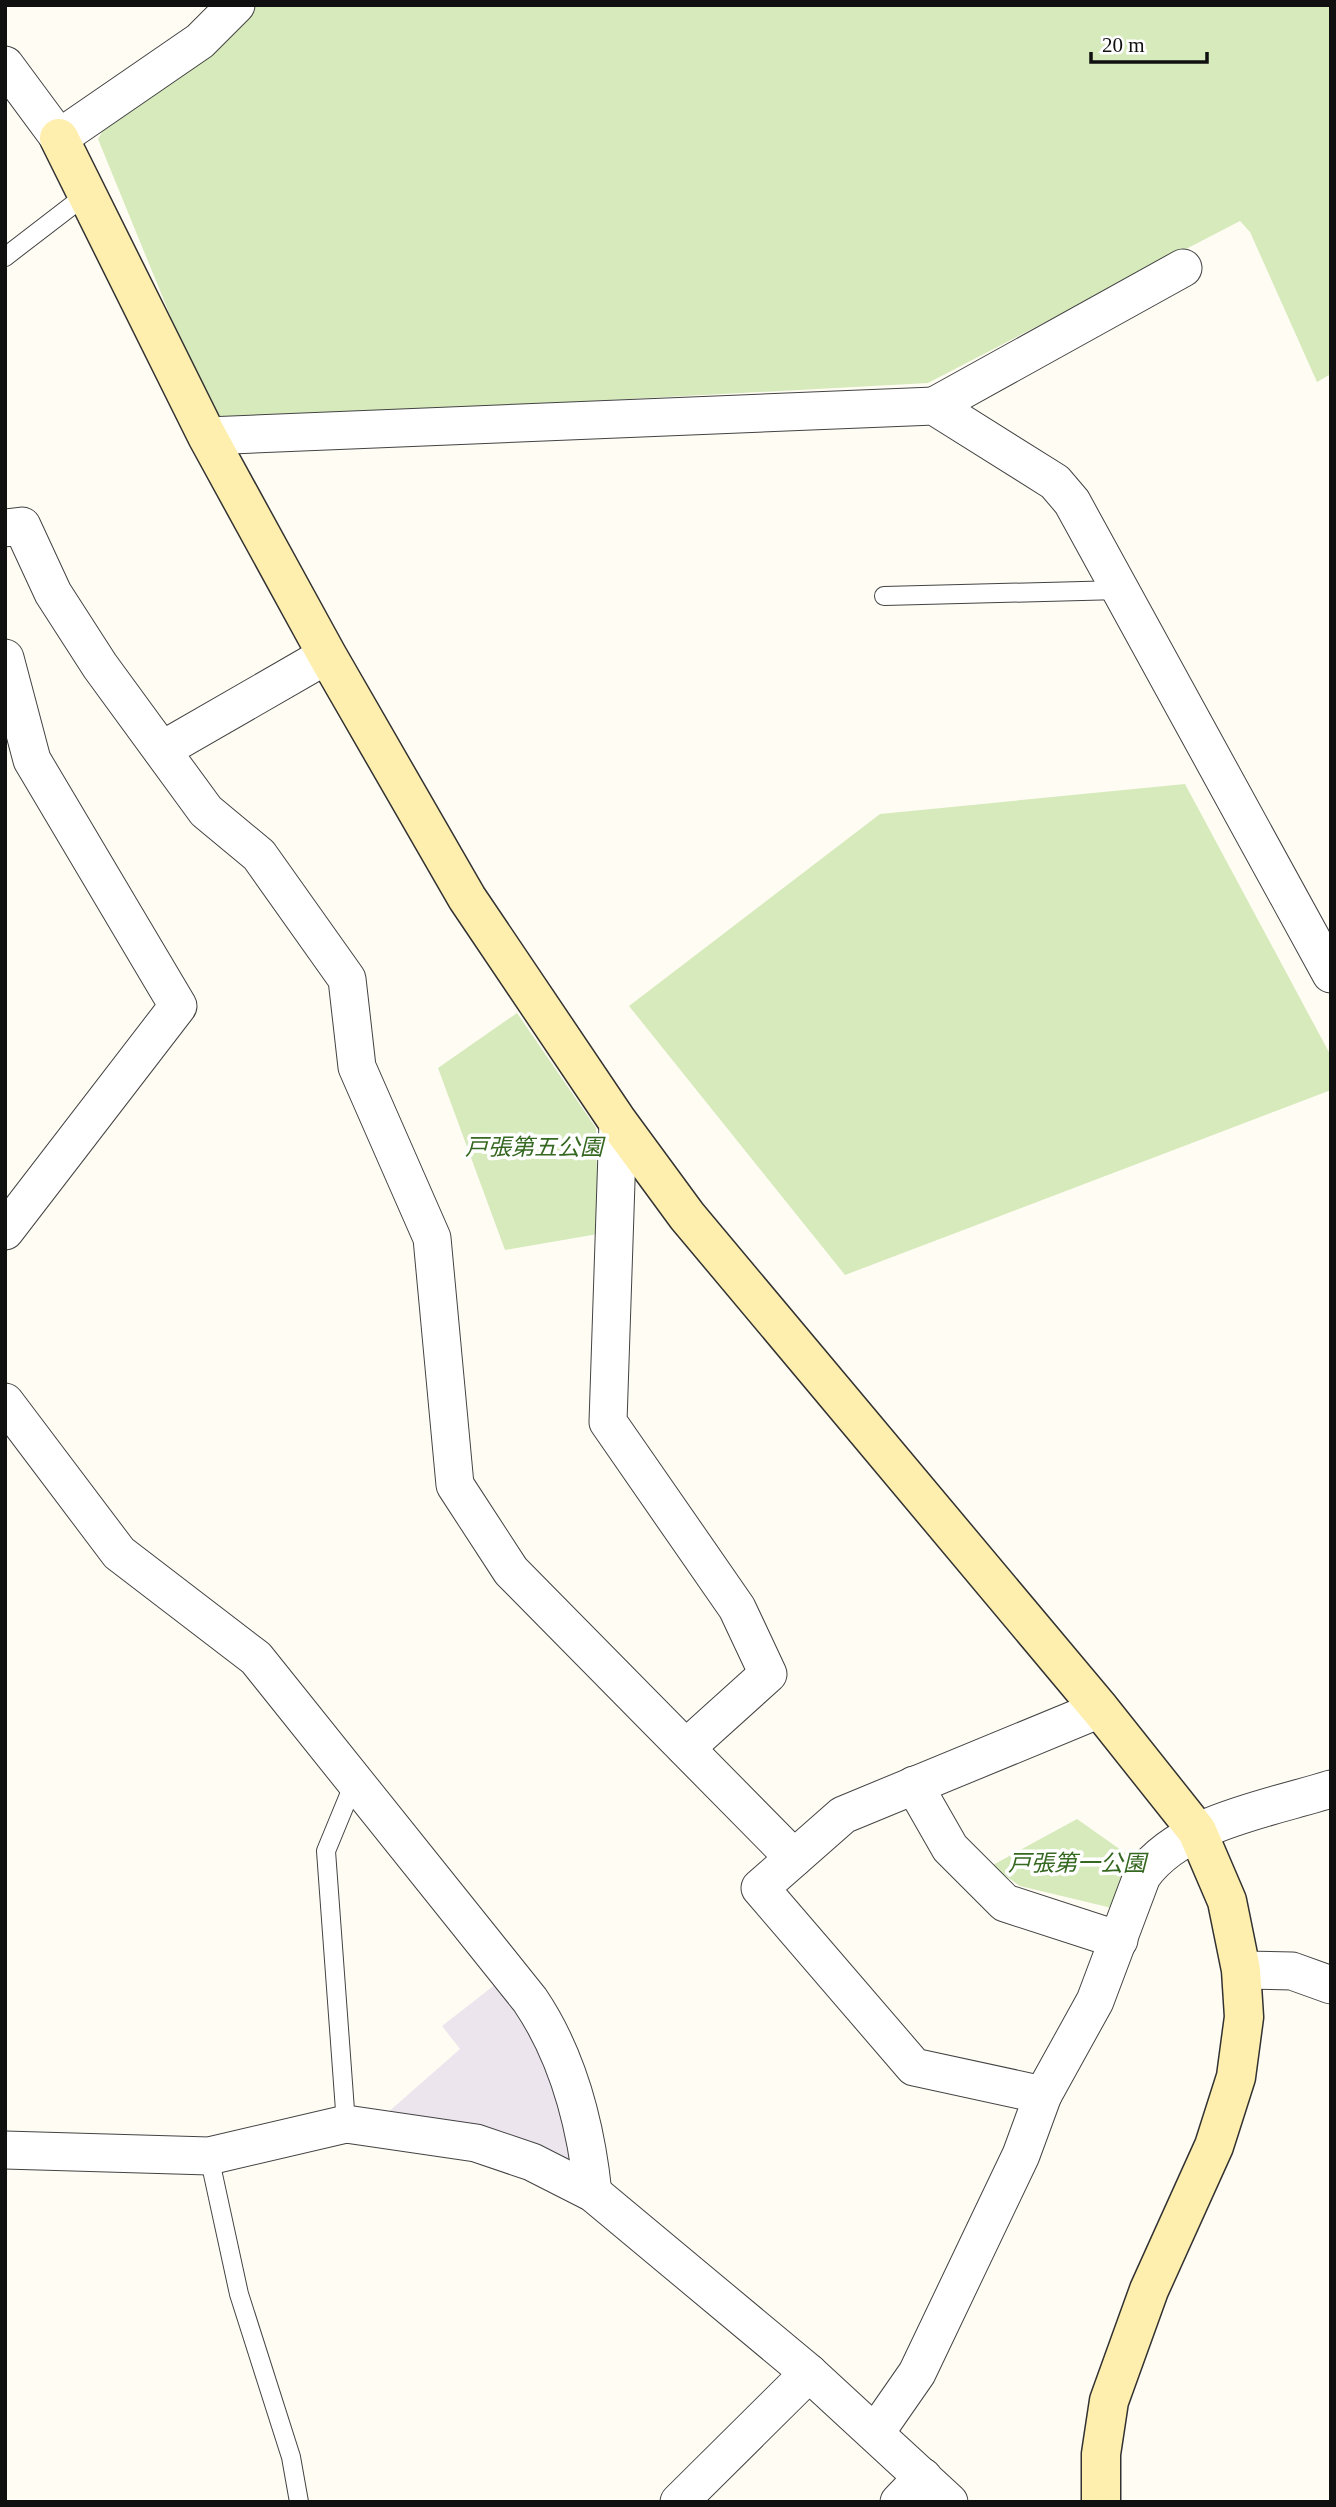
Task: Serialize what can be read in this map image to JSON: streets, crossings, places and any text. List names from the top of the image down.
{
  "parks": ["戸張第五公園", "戸張第一公園"],
  "scale_bar": "20 m"
}
